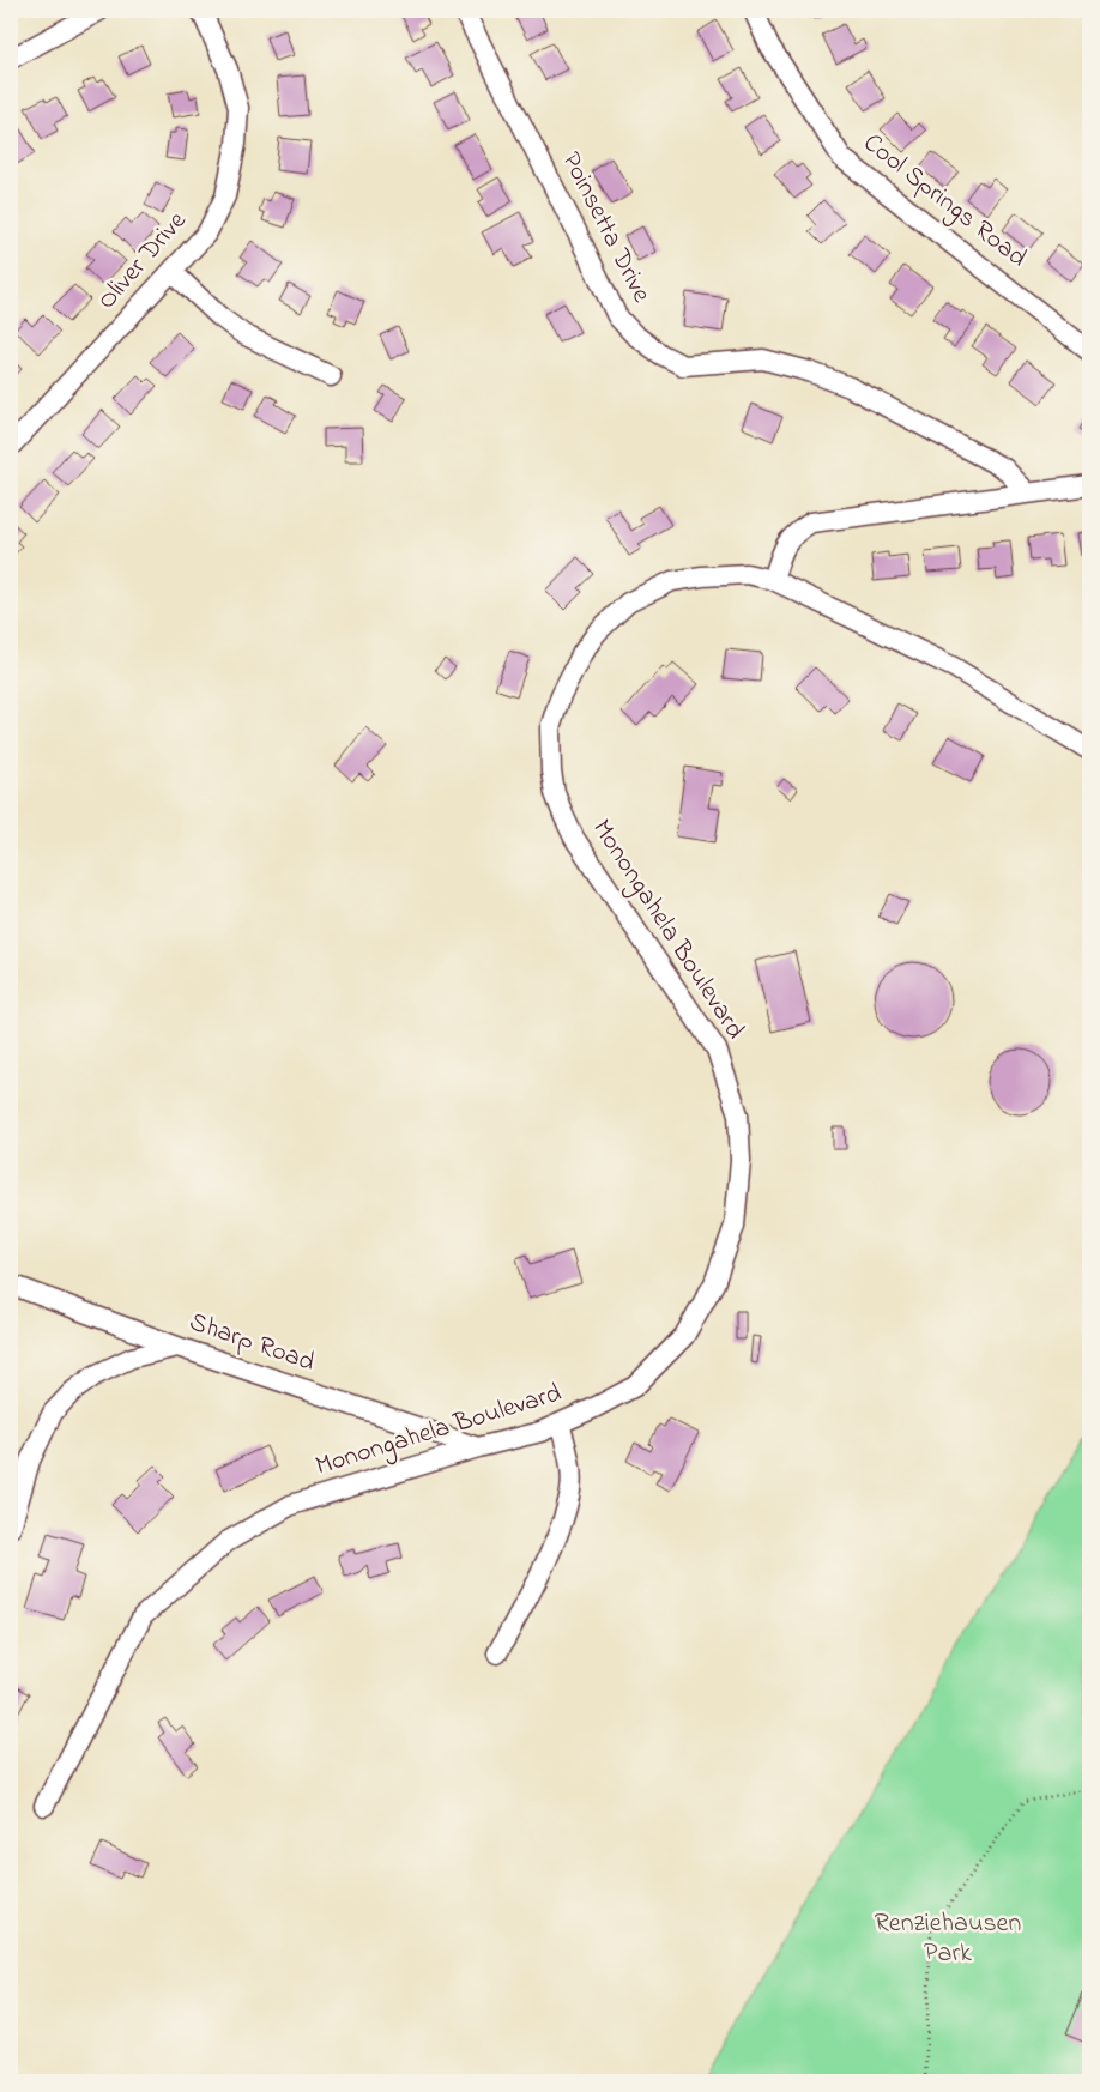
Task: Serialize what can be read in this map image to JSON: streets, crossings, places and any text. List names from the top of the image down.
{
  "streets": {
    "street": [
      "Cool Springs Road",
      "Poinsetta Drive",
      "Oliver Drive",
      "Monongahela Boulevard",
      "Sharp Road"
    ]
  },
  "crossings": [
    ["Monongahela Boulevard", "Sharp Road"]
  ],
  "parks": ["Renziehausen Park"]
}
